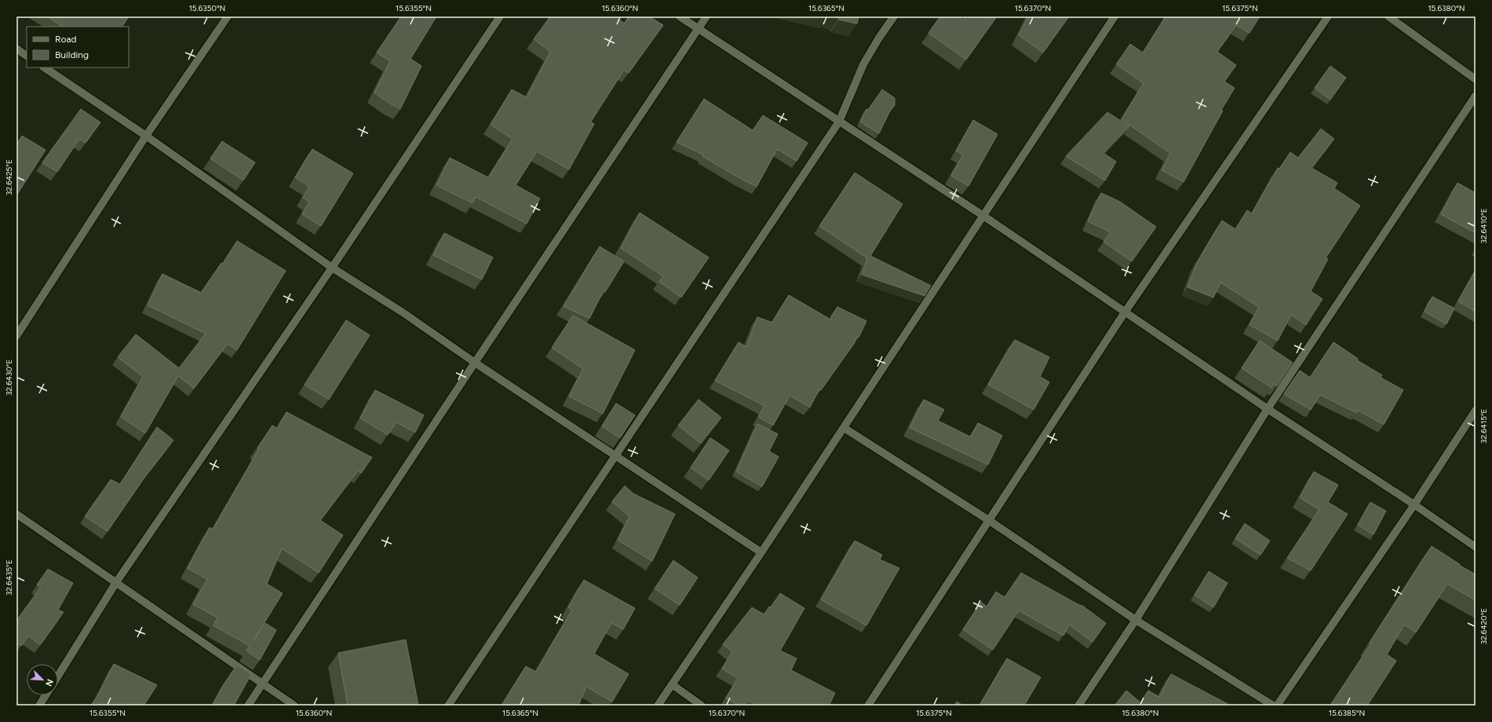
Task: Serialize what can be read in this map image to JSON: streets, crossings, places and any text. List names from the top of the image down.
{
  "legend": ["Road", "Building"],
  "north": "bottom right",
  "coordinates": [
    "15.6350°N",
    "15.6355°N",
    "15.6360°N",
    "15.6365°N",
    "15.6370°N",
    "15.6375°N",
    "15.6380°N",
    "32.6425°E",
    "32.6410°E",
    "32.6430°E",
    "32.6415°E",
    "32.6435°E",
    "32.6420°E",
    "15.6385°N"
  ]
}
